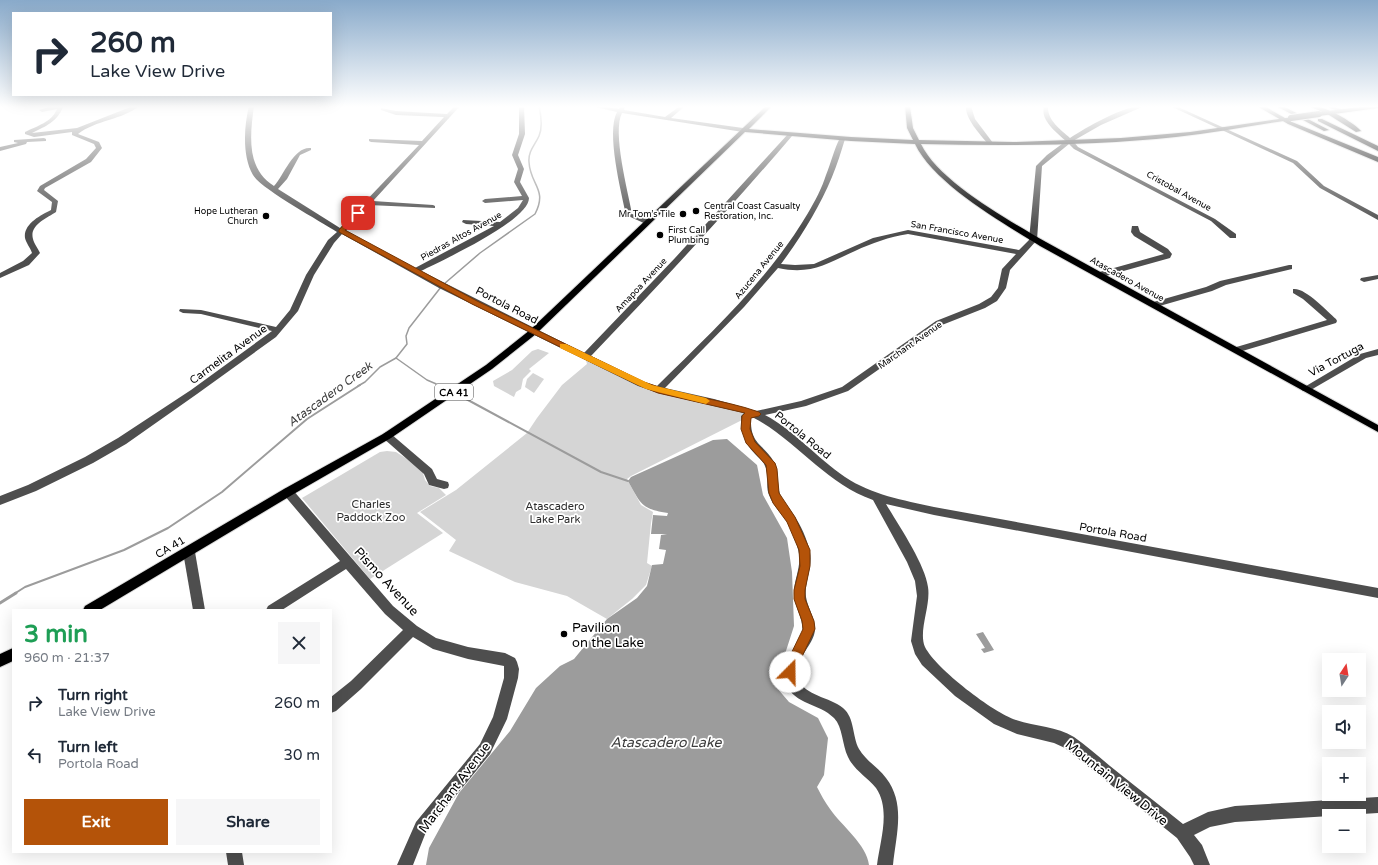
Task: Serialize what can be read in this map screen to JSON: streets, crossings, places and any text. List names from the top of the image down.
{
  "streets": {
    "main road": ["Atascadero Avenue", "CA 41"],
    "street": [
      "Cristobal Avenue",
      "San Francisco Avenue",
      "Piedras Altos Avenue",
      "Azucena Avenue",
      "Amapoa Avenue",
      "Portola Road",
      "Marchant Avenue",
      "Carmelita Avenue",
      "Via Tortuga",
      "Pismo Avenue",
      "Mountain View Drive"
    ]
  },
  "crossings": [
    ["San Francisco Avenue", "Azucena Avenue"],
    ["San Francisco Avenue", "Marchant Avenue"],
    ["Piedras Altos Avenue", "Portola Road"],
    ["Azucena Avenue", "Portola Road"],
    ["Atascadero Avenue", "Marchant Avenue"],
    ["Atascadero Avenue", "Via Tortuga"],
    ["Amapoa Avenue", "Portola Road"],
    ["Portola Road", "Marchant Avenue"],
    ["Portola Road", "Carmelita Avenue"],
    ["Portola Road", "CA 41"],
    ["Portola Road", "Mountain View Drive"],
    ["Marchant Avenue", "Pismo Avenue"],
    ["CA 41", "Pismo Avenue"]
  ],
  "water": ["Atascadero Creek", "Atascadero Lake"],
  "parks": ["Charles Paddock Zoo", "Atascadero Lake Park"],
  "places": [
    "Central Coast Casualty Restoration, Inc.",
    "Mr Tom’s Tile",
    "Hope Lutheran Church",
    "First Call Plumbing",
    "Pavilion on the Lake"
  ],
  "north": "top",
  "page": {
    "turn": ["260 m", "Lake View Drive"],
    "heading": ["3 min", "960 m · 21:37"],
    "map_buttons": ["+", "−"],
    "list": [
      {
        "name": "Turn right",
        "note": "Lake View Drive",
        "value": "260 m"
      },
      {
        "name": "Turn left",
        "note": "Portola Road",
        "value": "30 m"
      }
    ],
    "buttons": ["Exit", "Share"]
  }
}
